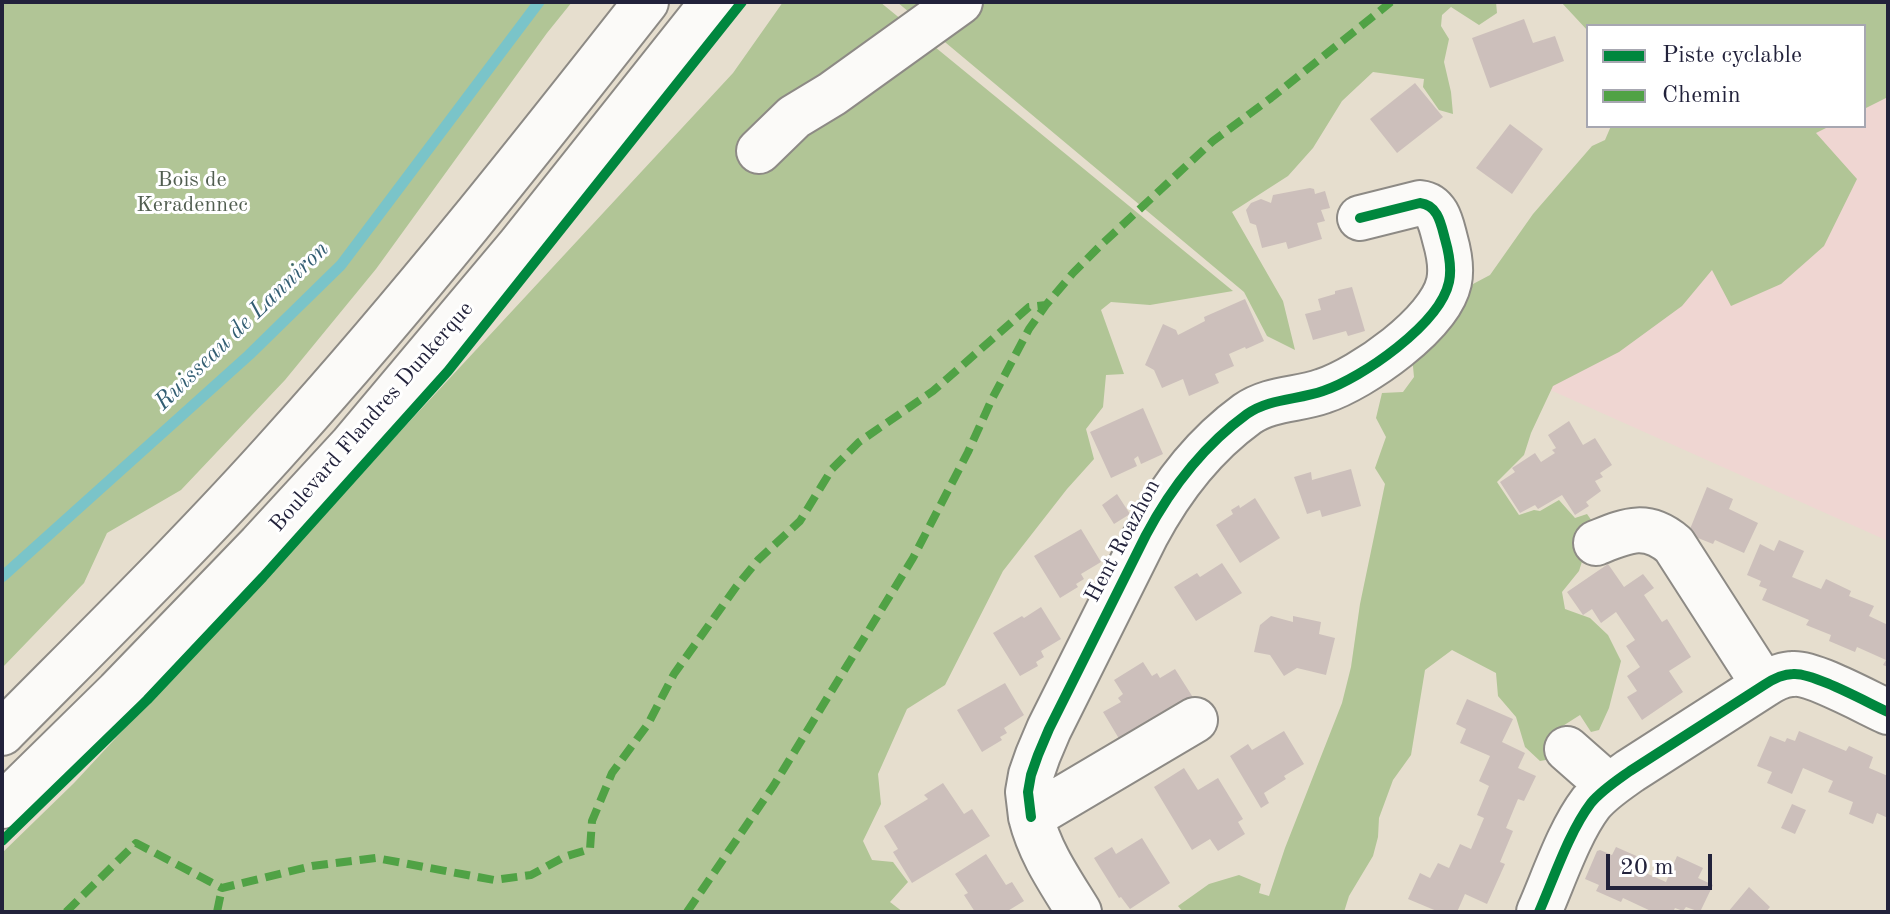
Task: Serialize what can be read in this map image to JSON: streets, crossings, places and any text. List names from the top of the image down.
{
  "streets": {
    "street": ["Boulevard Flandres Dunkerque", "Hent Roazhon"]
  },
  "water": ["Ruisseau de Lanniron"],
  "parks": ["Bois de Keradennec"],
  "legend": ["Piste cyclable", "Chemin"],
  "scale_bar": "20 m"
}
